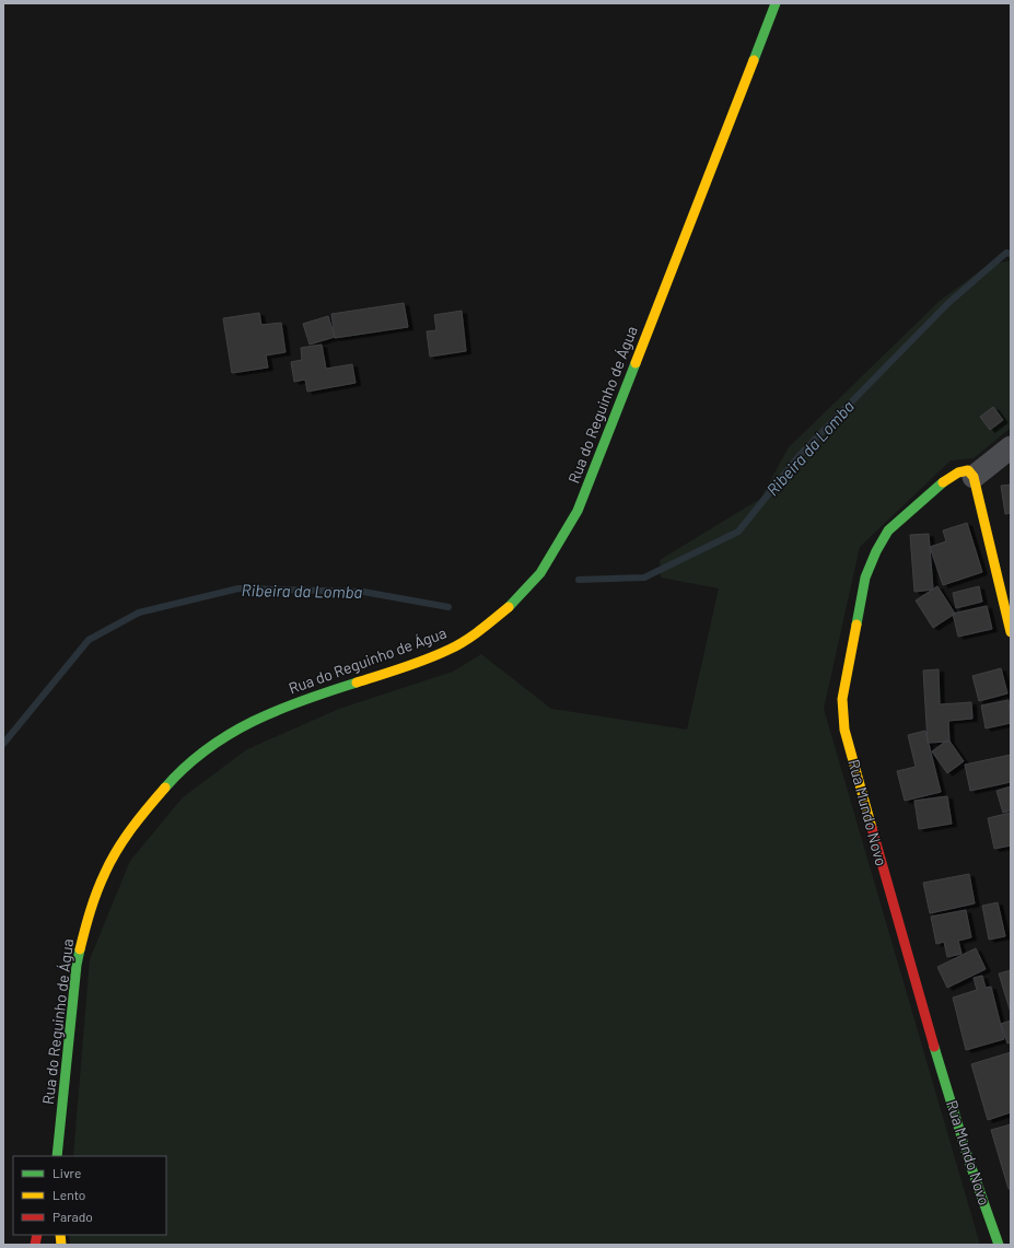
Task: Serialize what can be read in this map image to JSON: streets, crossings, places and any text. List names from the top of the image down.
{
  "streets": {
    "street": ["Rua do Reguinho de Água", "Rua Mundo Novo"]
  },
  "water": ["Ribeira da Lomba"],
  "legend": ["Livre", "Lento", "Parado"]
}
